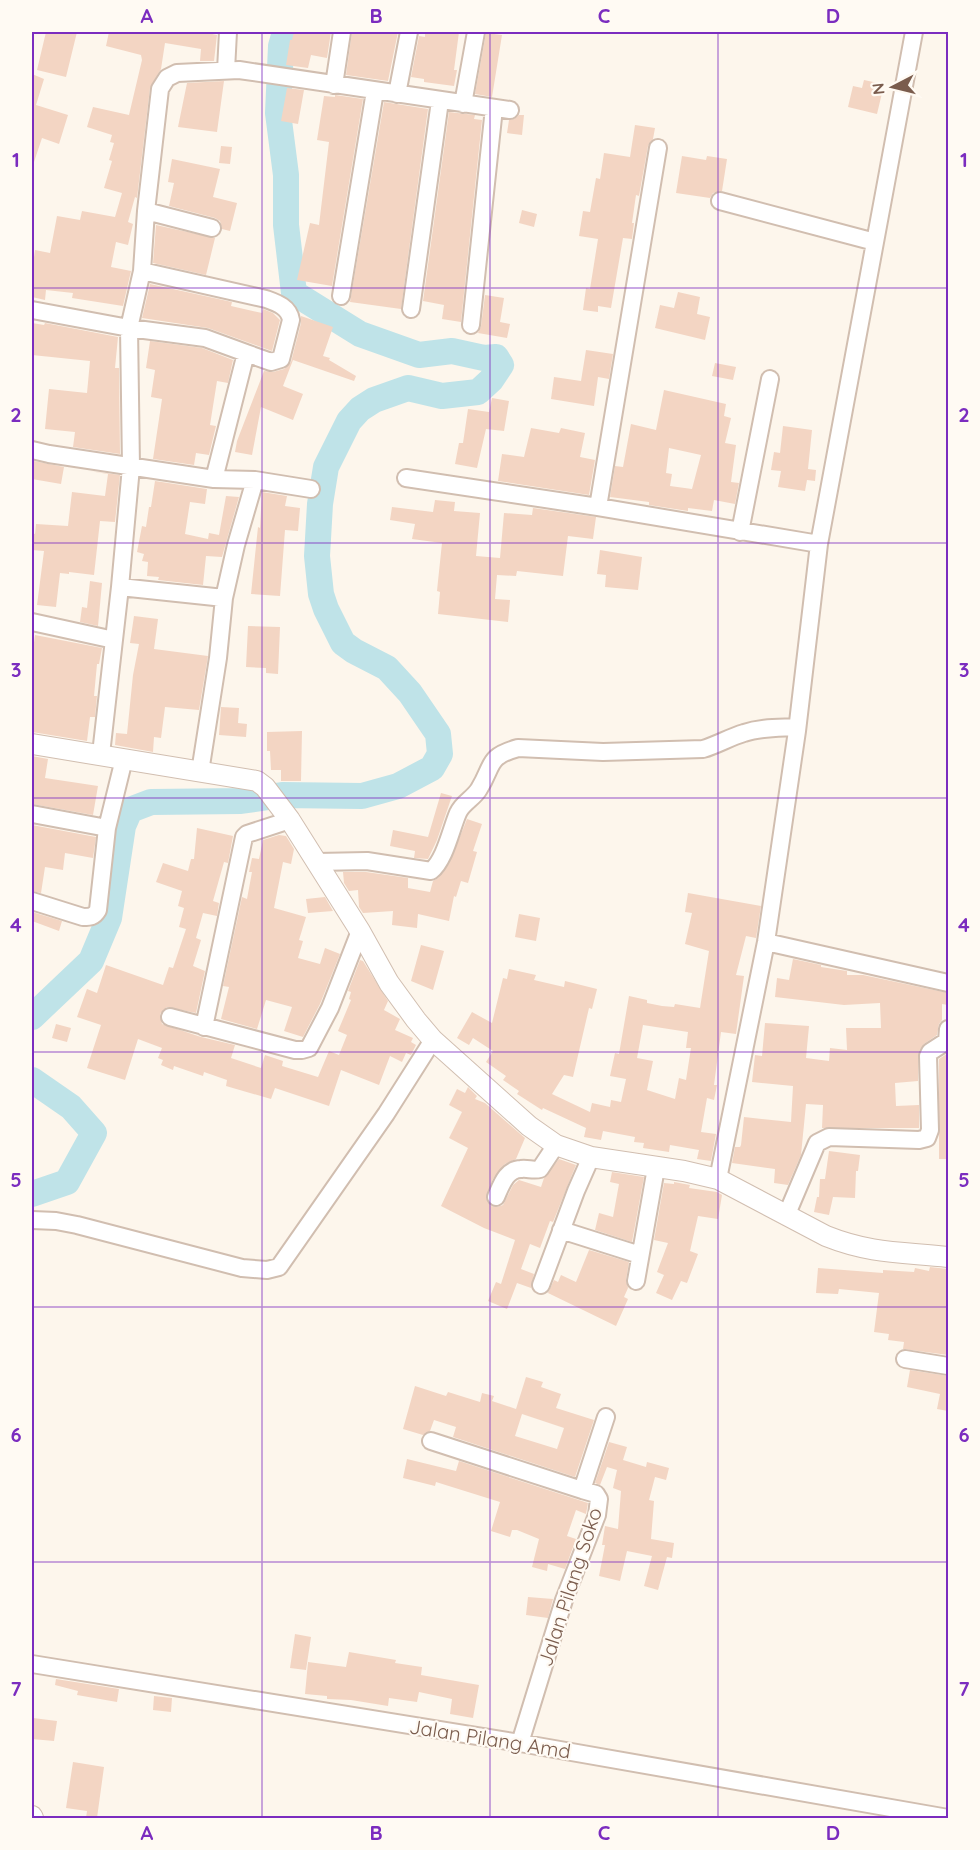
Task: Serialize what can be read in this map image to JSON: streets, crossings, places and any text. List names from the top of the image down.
{
  "streets": {
    "street": ["Jalan Pilang Soko", "Jalan Pilang Amd"]
  },
  "crossings": [
    ["Jalan Pilang Soko", "Jalan Pilang Amd"]
  ],
  "north": "left",
  "grid": {
    "columns": [
      "A",
      "B",
      "C",
      "D"
    ],
    "rows": [
      "1",
      "2",
      "3",
      "4",
      "5",
      "6",
      "7"
    ]
  }
}
